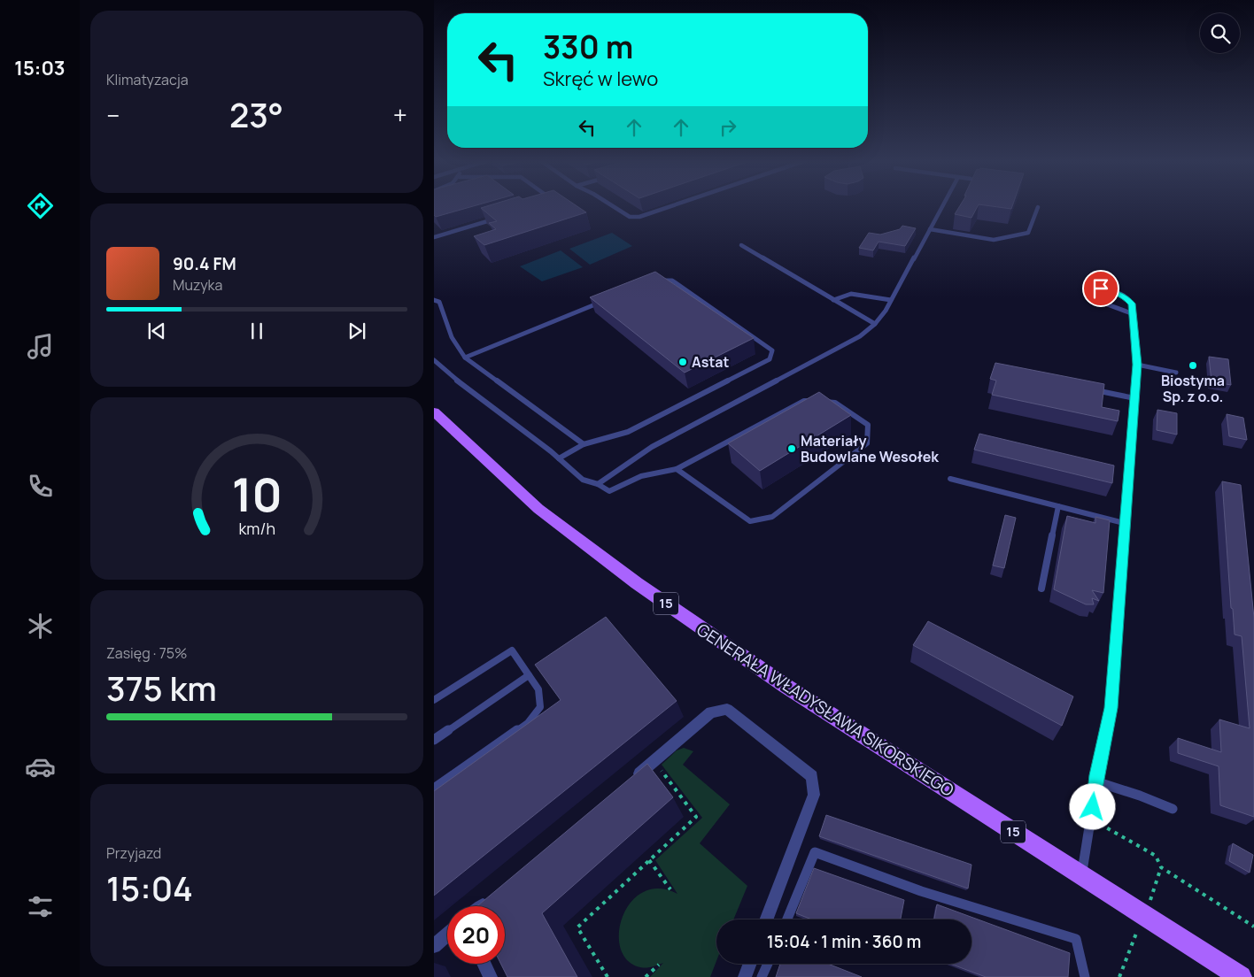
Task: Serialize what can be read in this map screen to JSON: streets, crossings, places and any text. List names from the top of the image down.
{
  "streets": {
    "main road": ["15", "GENERAŁA WŁADYSŁAWA SIKORSKIEGO"]
  },
  "places": ["Astat", "Biostyma Sp. z o.o.", "Materiały Budowlane Wesołek"],
  "page": {
    "tabs": "15:03",
    "tile": [
      "Klimatyzacja",
      ["Zasięg · 75%", "375 km"],
      ["Przyjazd", "15:04"]
    ],
    "turn": ["330 m", "Skręć w lewo"],
    "heat": ["−", "23°", "+"],
    "song": ["90.4 FM", "Muzyka"],
    "limit": "20",
    "trip": "15:04 · 1 min · 360 m",
    "gauge": ["10", "km/h"]
  }
}
